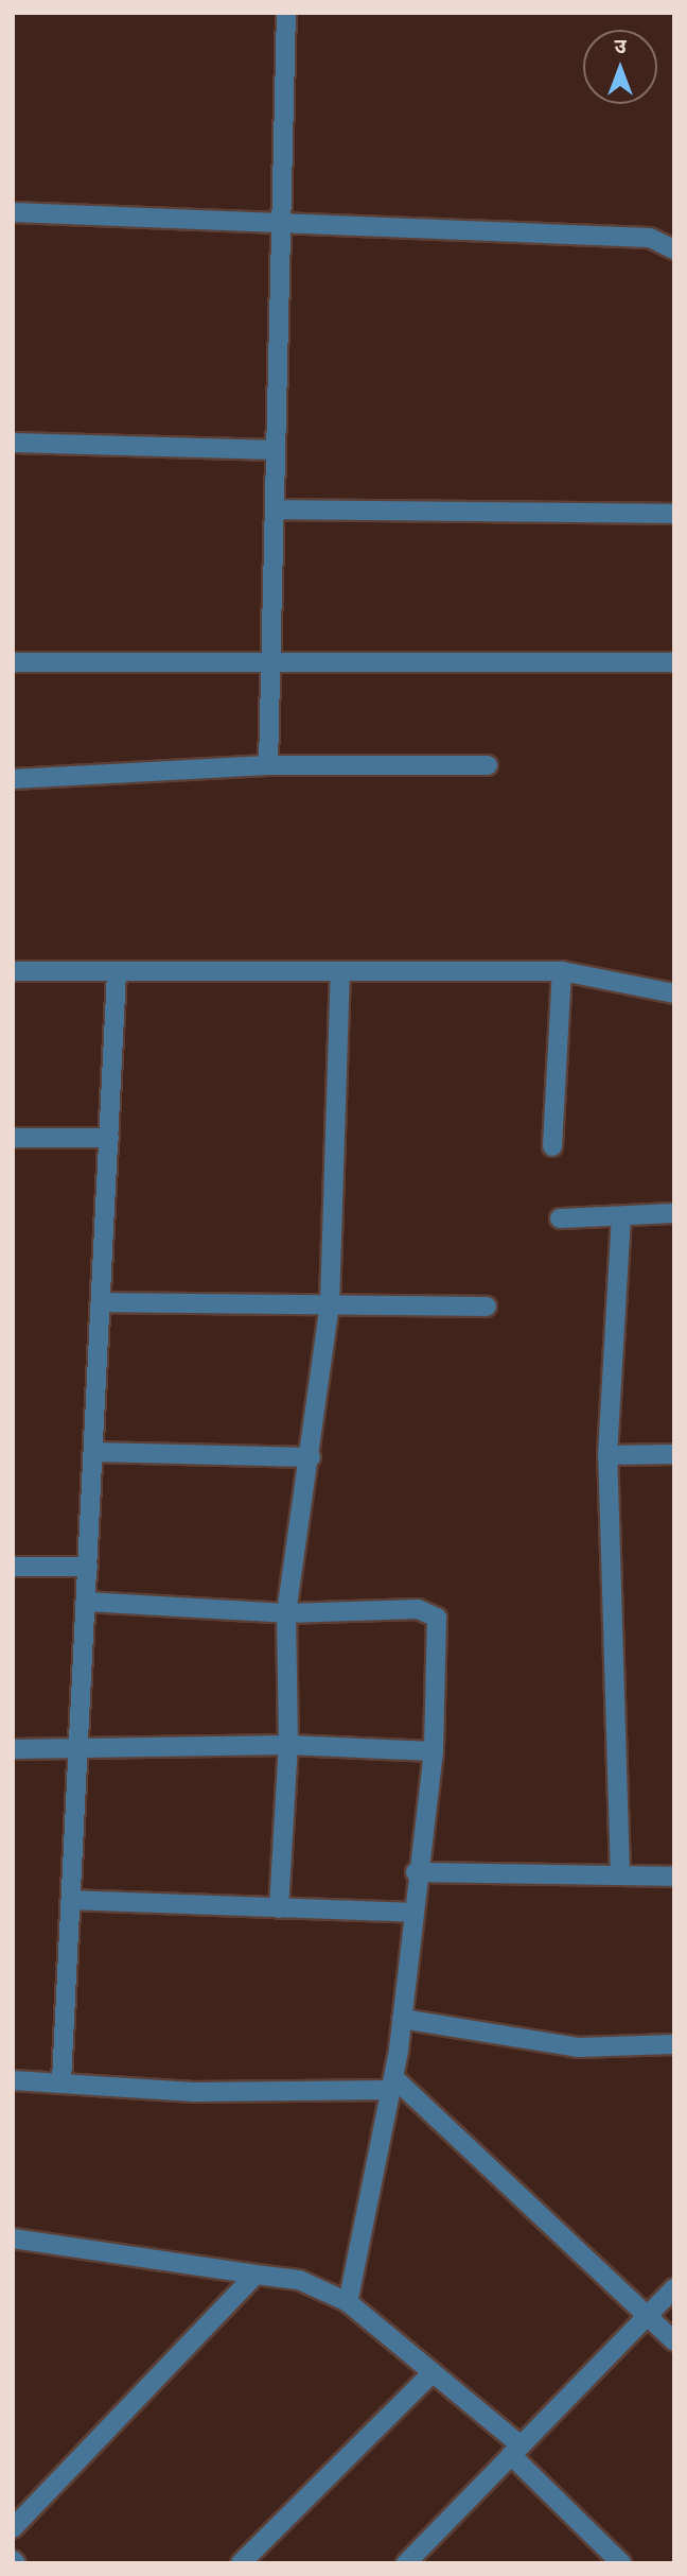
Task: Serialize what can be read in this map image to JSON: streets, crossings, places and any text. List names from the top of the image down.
{
  "north": "top"
}
